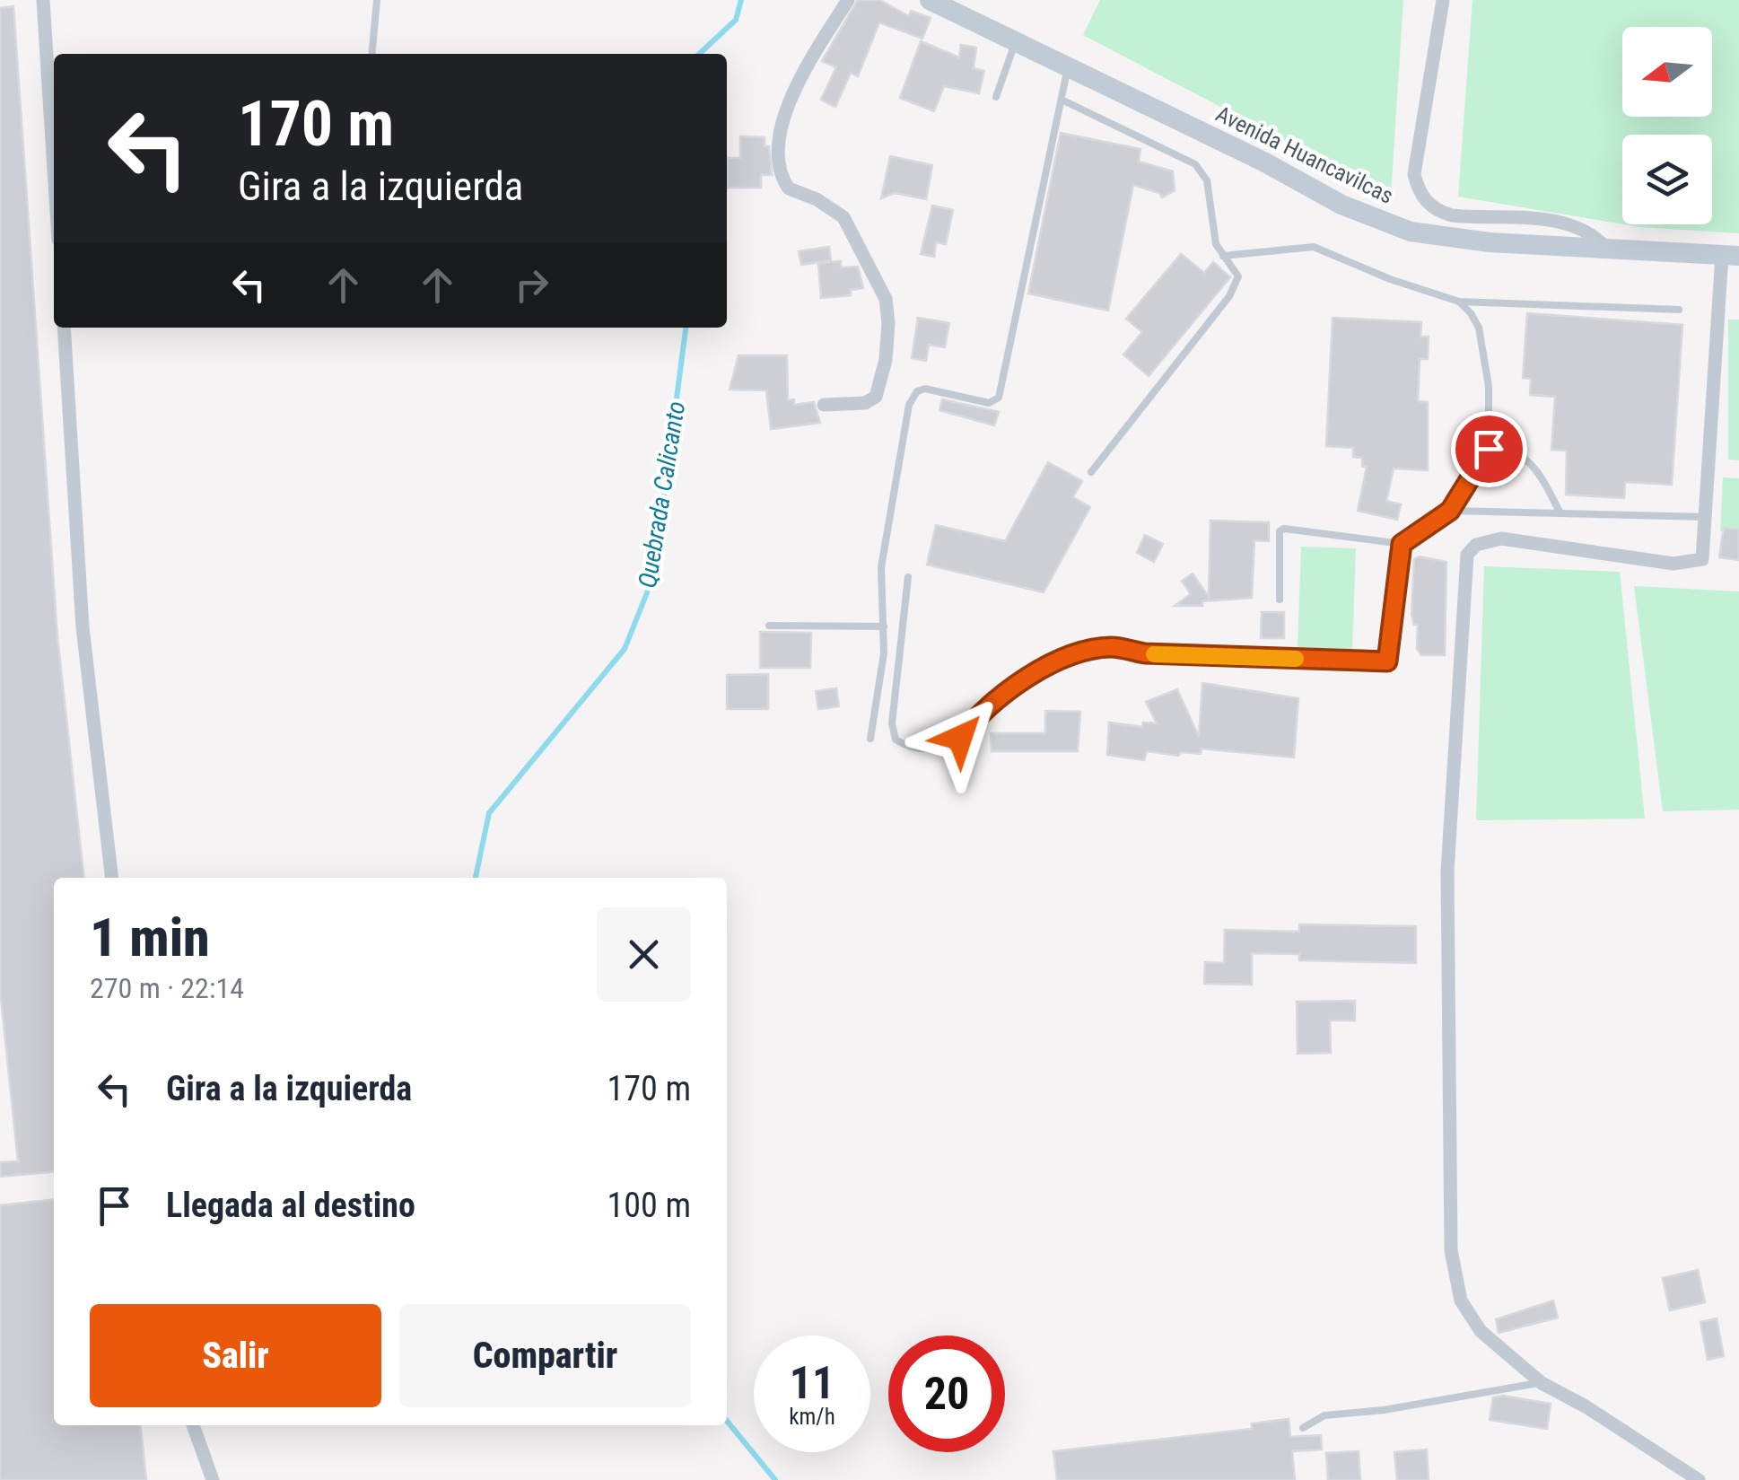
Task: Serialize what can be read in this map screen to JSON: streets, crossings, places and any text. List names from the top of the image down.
{
  "streets": {
    "street": ["Avenida Huancavilcas"]
  },
  "water": ["Quebrada Calicanto"],
  "north": "left",
  "page": {
    "turn": ["170 m", "Gira a la izquierda"],
    "heading": ["1 min", "270 m · 22:14"],
    "list": [
      {
        "name": "Gira a la izquierda",
        "value": "170 m"
      },
      {
        "name": "Llegada al destino",
        "value": "100 m"
      }
    ],
    "buttons": ["Salir", "Compartir"],
    "speed": "11 km/h",
    "limit": "20"
  }
}
